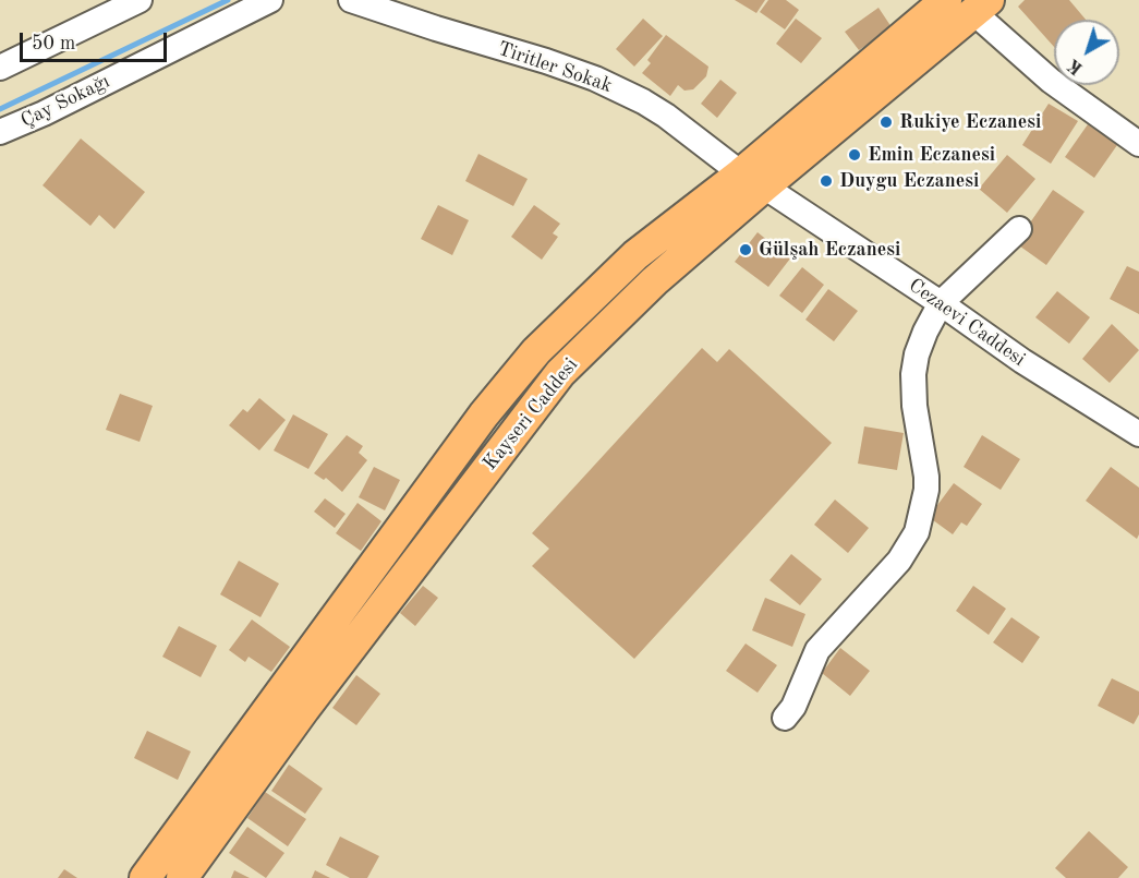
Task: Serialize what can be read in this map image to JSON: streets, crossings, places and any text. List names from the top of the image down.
{
  "streets": {
    "main road": ["Kayseri Caddesi"],
    "street": ["Tiritler Sokak", "Çay Sokağı", "Cezaevi Caddesi"]
  },
  "crossings": [
    ["Tiritler Sokak", "Cezaevi Caddesi"],
    ["Tiritler Sokak", "Kayseri Caddesi"],
    ["Cezaevi Caddesi", "Kayseri Caddesi"]
  ],
  "places": [
    "Rukiye Eczanesi",
    "Emin Eczanesi",
    "Duygu Eczanesi",
    "Gülşah Eczanesi"
  ],
  "scale_bar": "50 m",
  "north": "bottom left"
}
